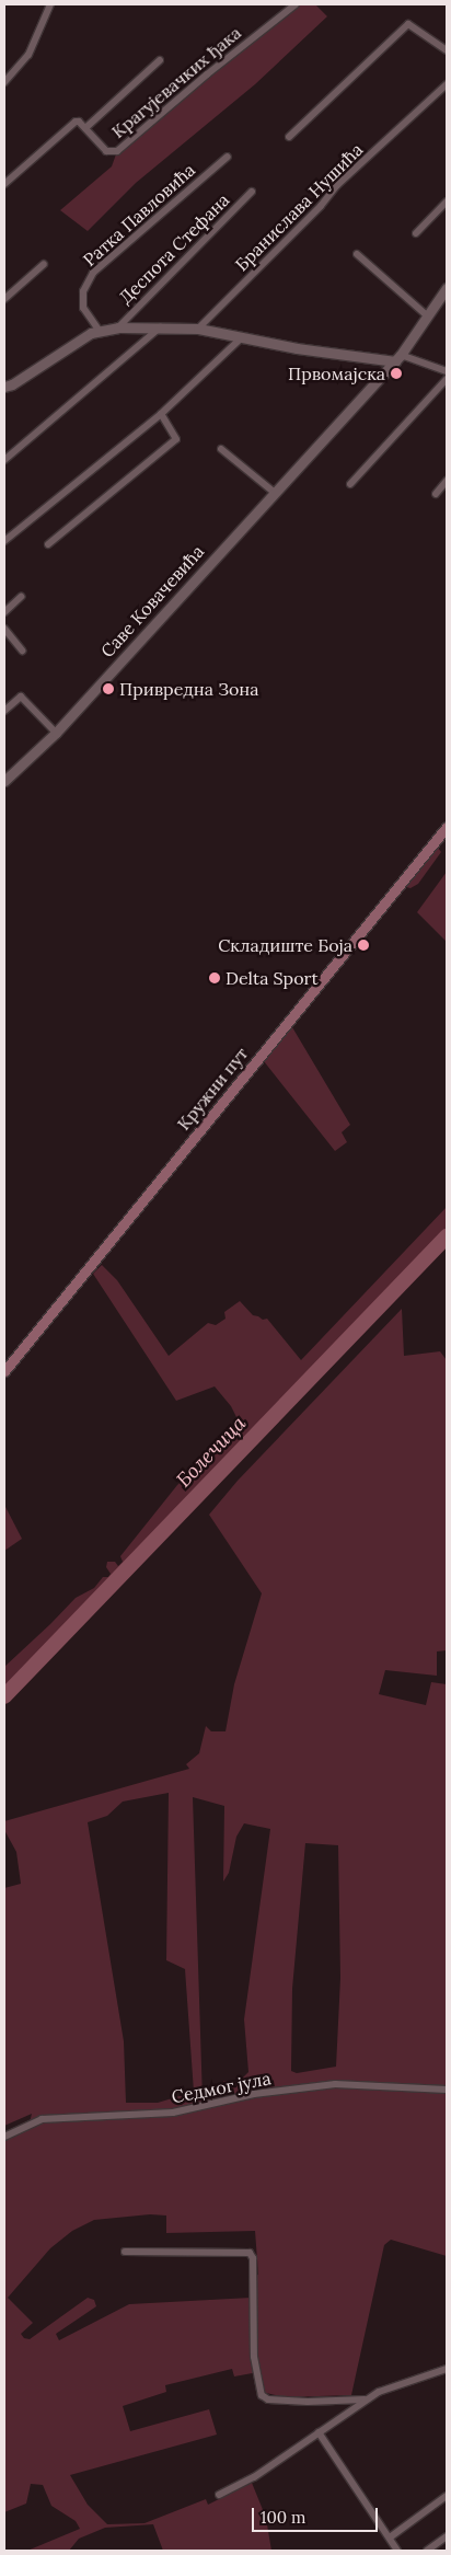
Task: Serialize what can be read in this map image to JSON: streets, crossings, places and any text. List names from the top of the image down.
{
  "streets": {
    "main road": ["Кружни пут"],
    "street": [
      "Крагујевачких ђака",
      "Бранислава Нушића",
      "Ратка Павловића",
      "Деспота Стефана",
      "Саве Ковачевића",
      "Седмог јула"
    ]
  },
  "water": ["Болечица"],
  "places": [
    "Првомајска",
    "Привредна Зона",
    "Складиште Боја",
    "Delta Sport"
  ],
  "scale_bar": "100 m"
}
